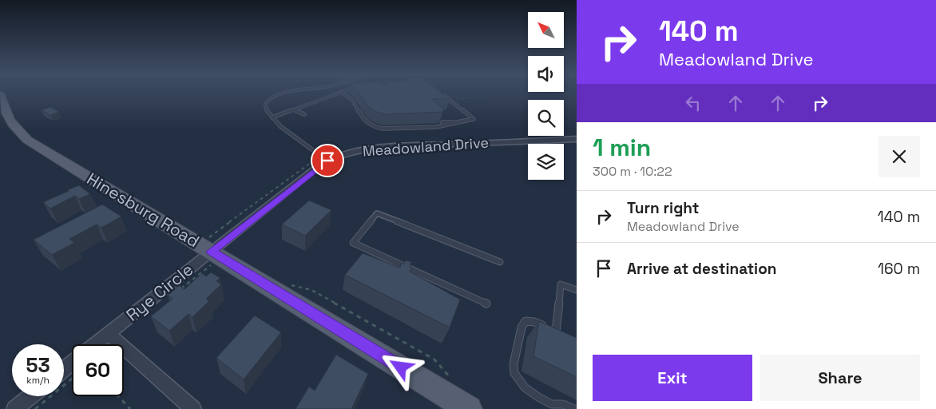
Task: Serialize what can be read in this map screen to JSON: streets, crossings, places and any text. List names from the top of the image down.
{
  "streets": {
    "main road": ["Hinesburg Road"],
    "street": ["Meadowland Drive", "Rye Circle"]
  },
  "crossings": [
    ["Meadowland Drive", "Hinesburg Road"],
    ["Meadowland Drive", "Rye Circle"],
    ["Hinesburg Road", "Rye Circle"]
  ],
  "north": "top left",
  "page": {
    "turn": ["140 m", "Meadowland Drive"],
    "heading": ["1 min", "300 m · 10:22"],
    "list": [
      {
        "name": "Turn right",
        "note": "Meadowland Drive",
        "value": "140 m"
      },
      {
        "name": "Arrive at destination",
        "value": "160 m"
      }
    ],
    "speed": "53 km/h",
    "limit": "60",
    "buttons": ["Exit", "Share"]
  }
}
